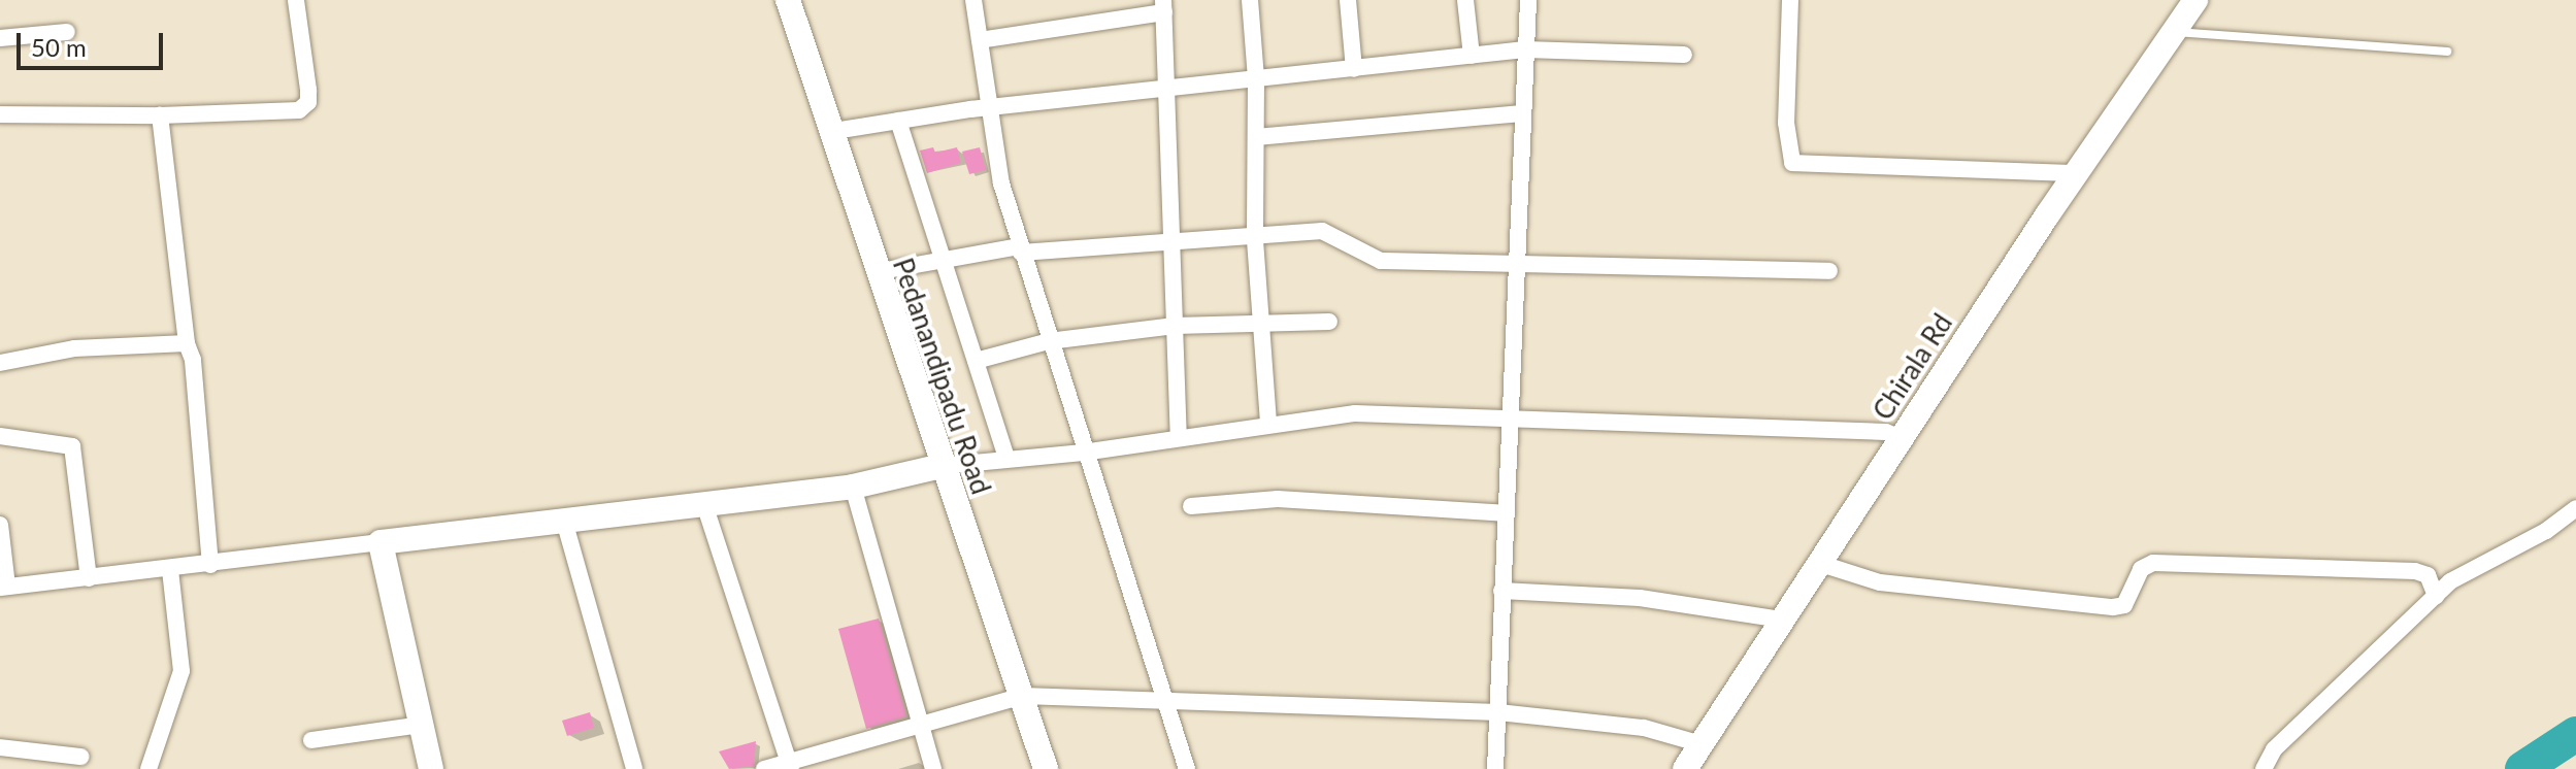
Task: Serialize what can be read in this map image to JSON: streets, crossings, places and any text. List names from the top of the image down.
{
  "streets": {
    "main road": ["Chirala Rd", "Pedanandipadu Road"]
  },
  "scale_bar": "50 m"
}
